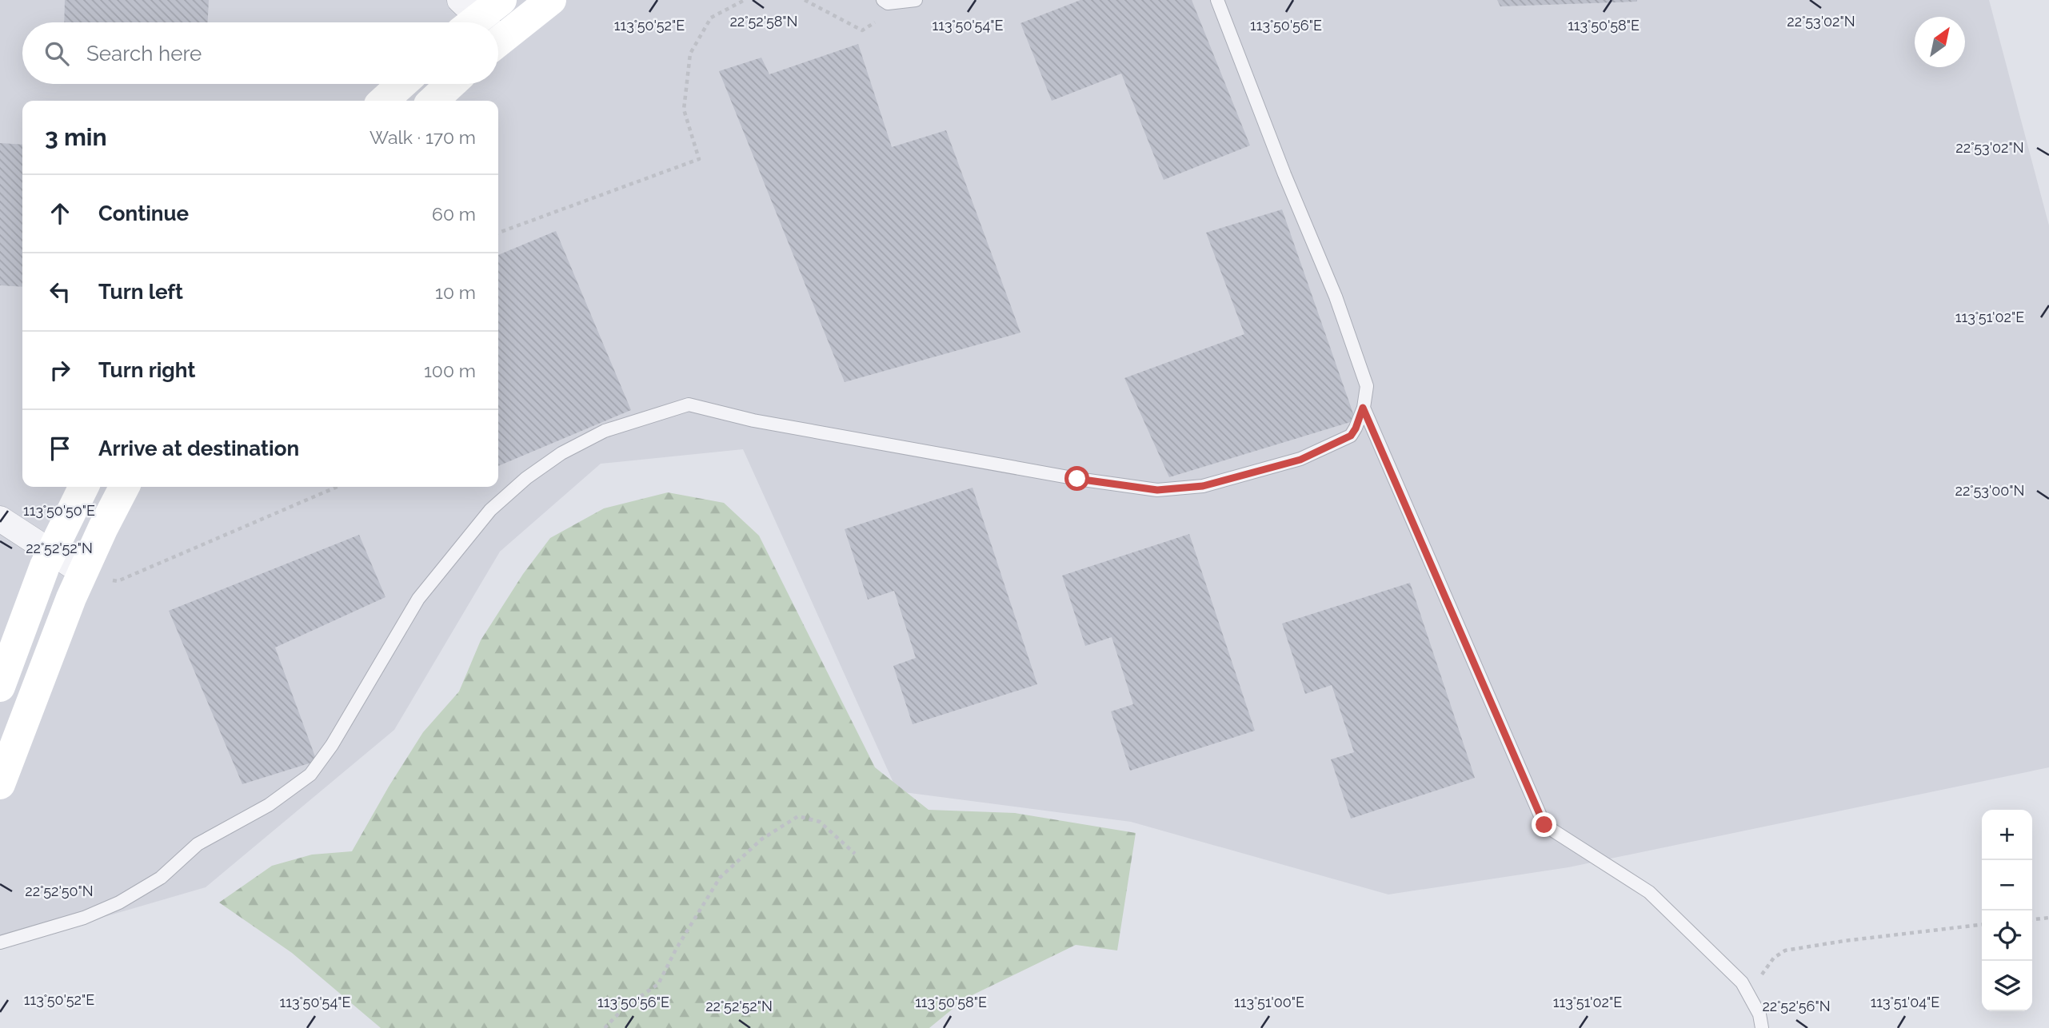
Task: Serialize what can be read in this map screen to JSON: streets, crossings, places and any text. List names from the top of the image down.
{
  "north": "top right",
  "page": {
    "search": "Search here",
    "heading": ["3 min", "Walk · 170 m"],
    "list": [
      ["Continue", "60 m"],
      ["Turn left", "10 m"],
      ["Turn right", "100 m"],
      "Arrive at destination"
    ],
    "map_buttons": ["+", "−"]
  },
  "coordinates": [
    "22°52'58\"N",
    "22°53'02\"N",
    "113°50'52\"E",
    "113°50'54\"E",
    "113°50'56\"E",
    "113°50'58\"E",
    "113°51'02\"E",
    "22°53'00\"N",
    "113°50'50\"E",
    "22°52'52\"N",
    "22°52'50\"N",
    "113°51'00\"E",
    "113°51'04\"E",
    "22°52'56\"N"
  ]
}
